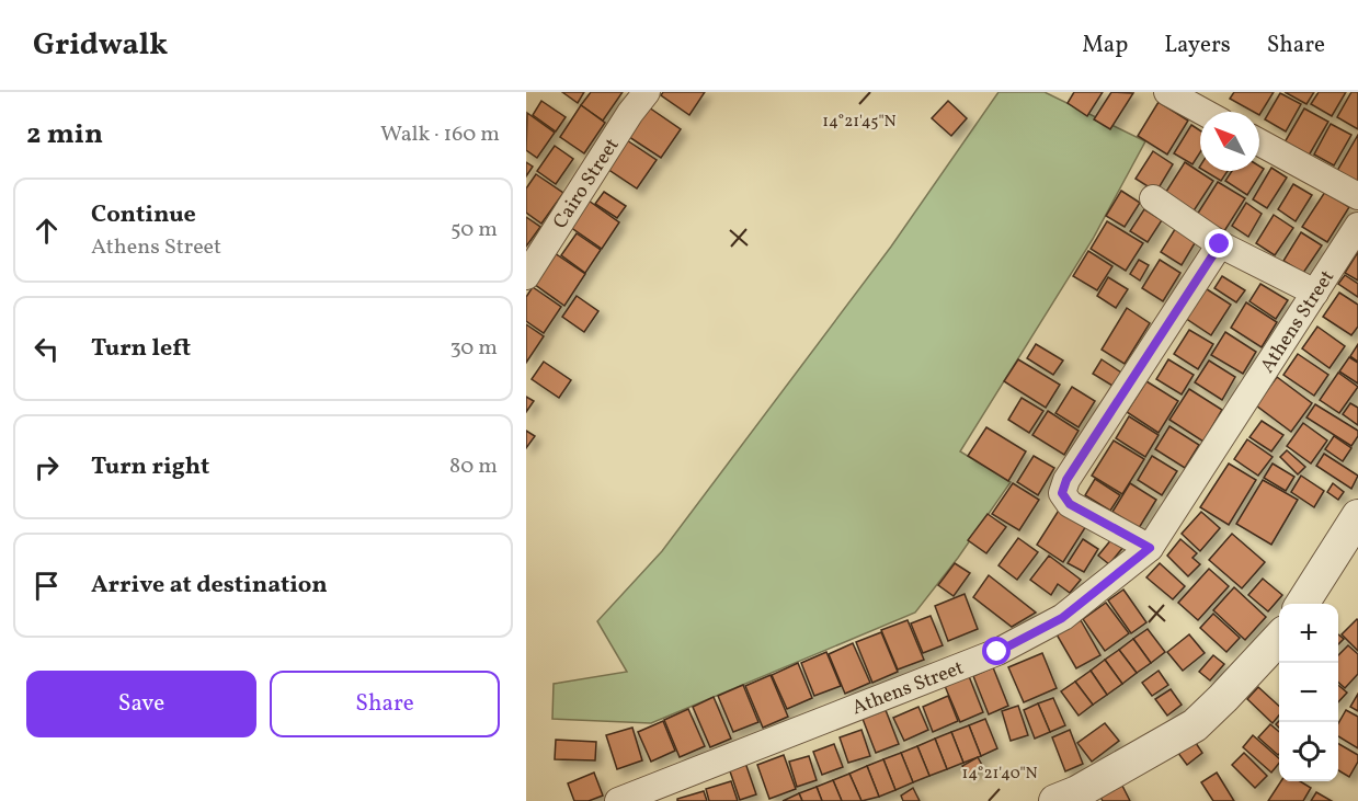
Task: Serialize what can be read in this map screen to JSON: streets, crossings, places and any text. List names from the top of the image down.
{
  "streets": {
    "street": ["Cairo Street", "Athens Street"]
  },
  "north": "top left",
  "page": {
    "header": "Gridwalk",
    "nav": ["Map", "Layers", "Share"],
    "heading": ["2 min", "Walk · 160 m"],
    "list": [
      ["Continue", "Athens Street", "50 m"],
      ["Turn left", "30 m"],
      ["Turn right", "80 m"],
      "Arrive at destination"
    ],
    "map_buttons": ["+", "−"],
    "buttons": ["Save", "Share"]
  },
  "coordinates": ["14°21'45\"N", "14°21'40\"N"]
}
